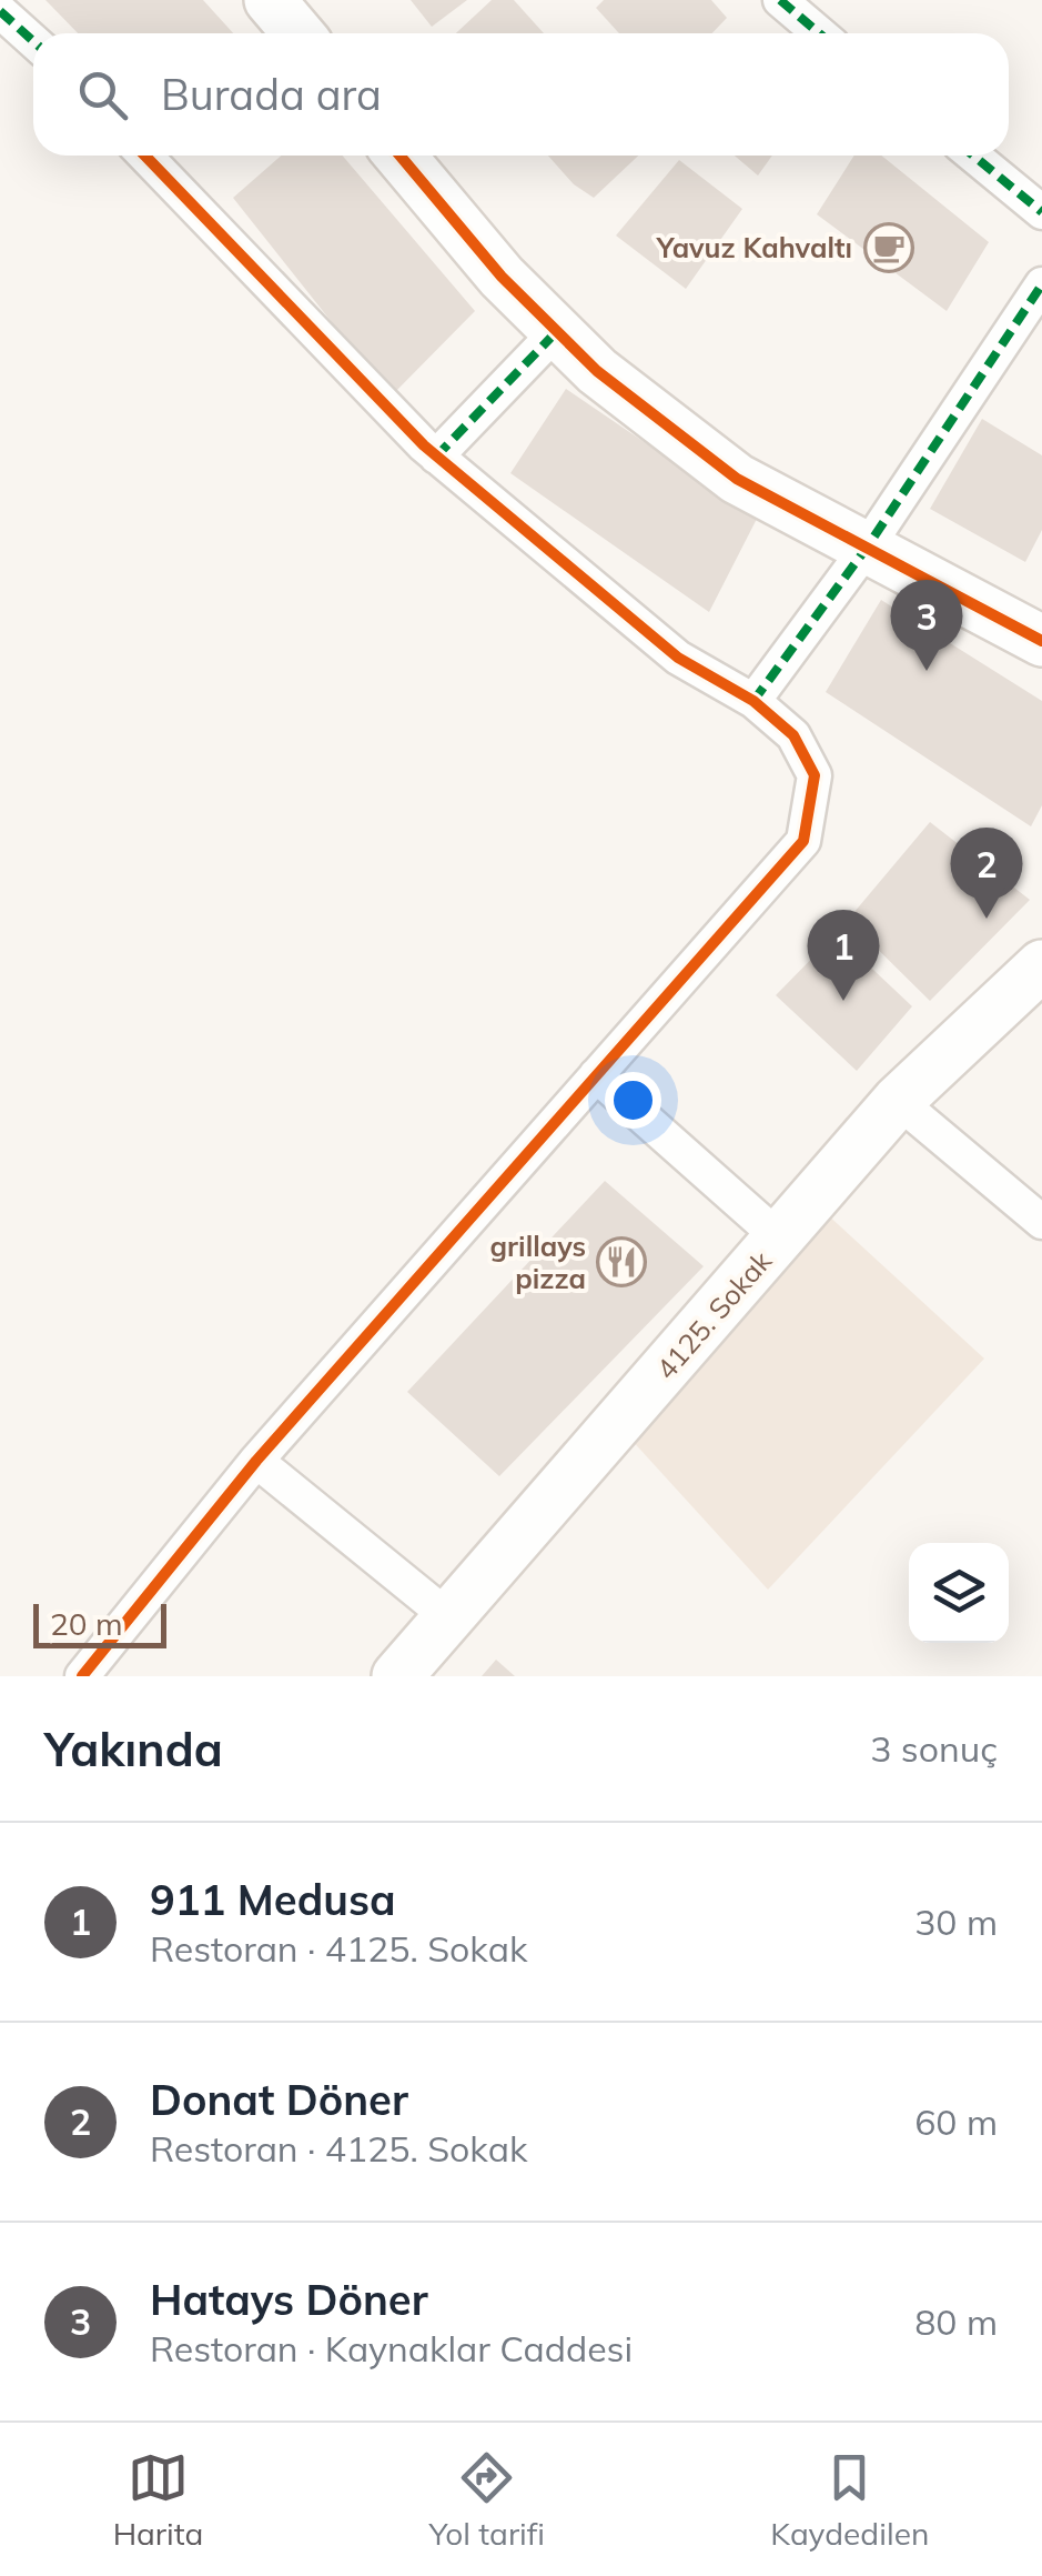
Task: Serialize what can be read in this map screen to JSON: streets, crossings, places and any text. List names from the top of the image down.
{
  "streets": {
    "main road": ["4125. Sokak"]
  },
  "places": {
    "cafe": ["Yavuz Kahvaltı"],
    "restaurant": ["grillays pizza"]
  },
  "scale_bar": "20 m",
  "page": {
    "search": "Burada ara",
    "pins": ["3", "2", "1"],
    "scale": "20 m",
    "heading": ["Yakında", "3 sonuç"],
    "list": [
      {
        "mark": "1",
        "name": "911 Medusa",
        "note": "Restoran · 4125. Sokak",
        "value": "30 m"
      },
      {
        "mark": "2",
        "name": "Donat Döner",
        "note": "Restoran · 4125. Sokak",
        "value": "60 m"
      },
      {
        "mark": "3",
        "name": "Hatays Döner",
        "note": "Restoran · Kaynaklar Caddesi",
        "value": "80 m"
      }
    ],
    "nav": ["Harita", "Yol tarifi", "Kaydedilen"]
  }
}
